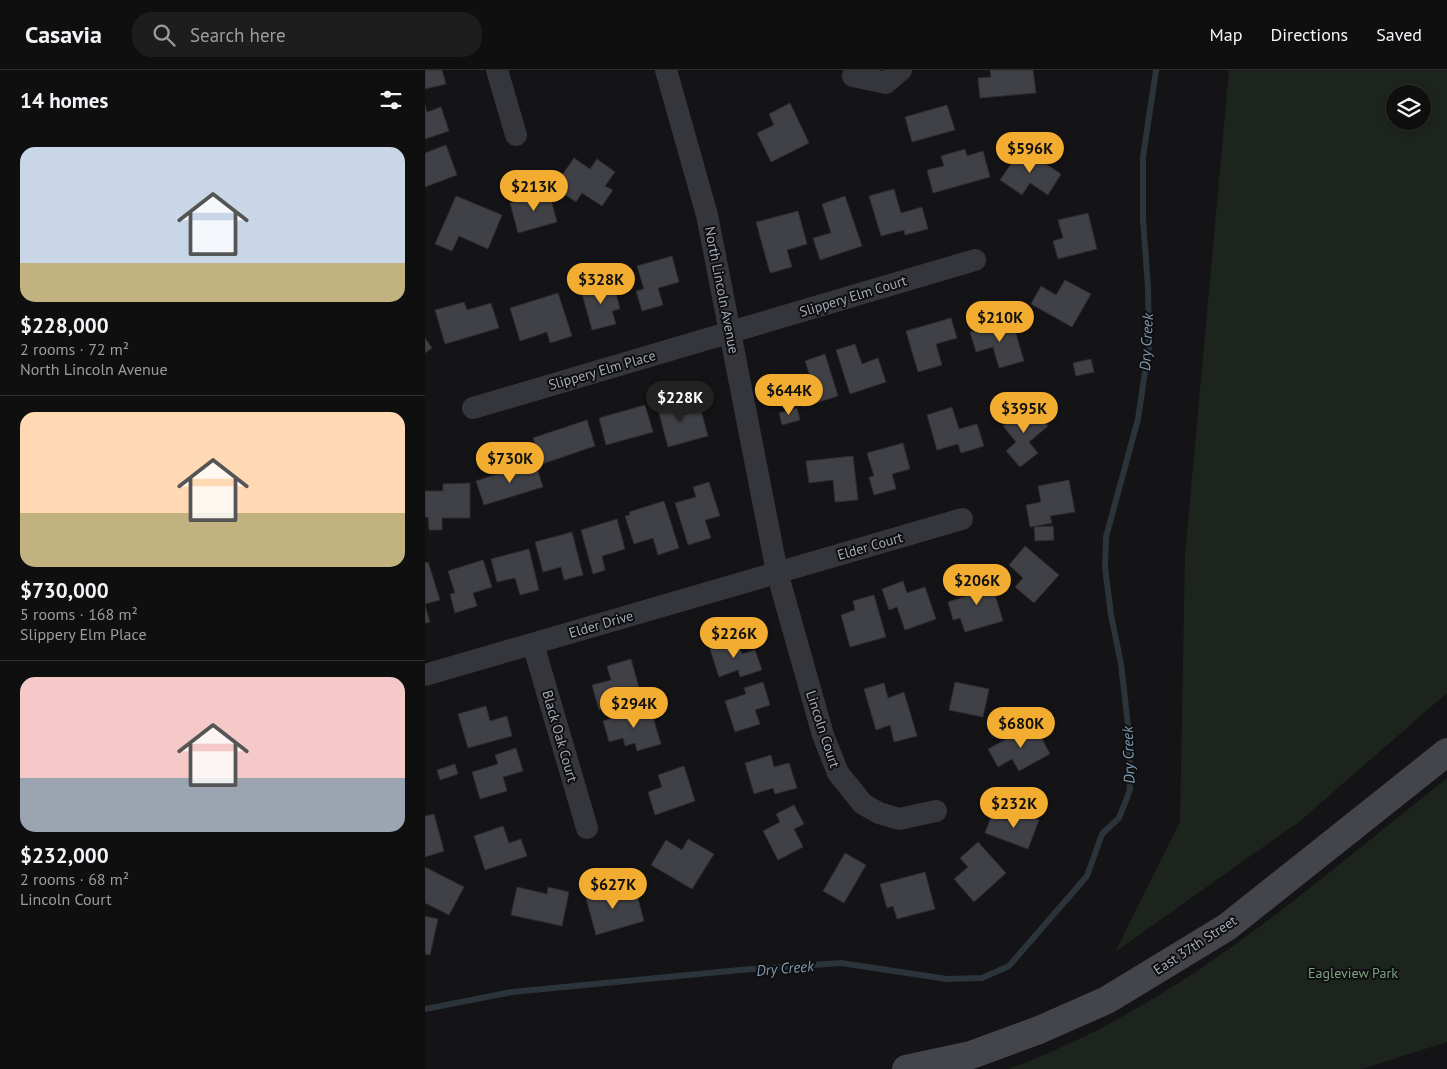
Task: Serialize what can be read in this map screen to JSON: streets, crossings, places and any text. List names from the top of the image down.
{
  "streets": {
    "main road": ["East 37th Street"],
    "street": [
      "North Lincoln Avenue",
      "Slippery Elm Court",
      "Slippery Elm Place",
      "Elder Court",
      "Elder Drive",
      "Lincoln Court",
      "Black Oak Court"
    ]
  },
  "crossings": [
    ["North Lincoln Avenue", "Slippery Elm Court"],
    ["North Lincoln Avenue", "Slippery Elm Place"],
    ["North Lincoln Avenue", "Elder Court"],
    ["North Lincoln Avenue", "Elder Drive"],
    ["North Lincoln Avenue", "Lincoln Court"],
    ["Slippery Elm Court", "Slippery Elm Place"],
    ["Elder Court", "Elder Drive"],
    ["Elder Court", "Lincoln Court"],
    ["Elder Drive", "Lincoln Court"],
    ["Elder Drive", "Black Oak Court"]
  ],
  "water": ["Dry Creek"],
  "parks": ["Eagleview Park"],
  "page": {
    "header": "Casavia",
    "search": "Search here",
    "nav": ["Map", "Directions", "Saved"],
    "heading": "14 homes",
    "list": [
      {
        "name": "$228,000",
        "note": "2 rooms · 72 m² · North Lincoln Avenue"
      },
      {
        "name": "$730,000",
        "note": "5 rooms · 168 m² · Slippery Elm Place"
      },
      {
        "name": "$232,000",
        "note": "2 rooms · 68 m² · Lincoln Court"
      }
    ],
    "price": [
      "$596K",
      "$213K",
      "$328K",
      "$210K",
      "$644K",
      "$228K",
      "$395K",
      "$730K",
      "$206K",
      "$226K",
      "$294K",
      "$680K",
      "$232K",
      "$627K"
    ]
  }
}
